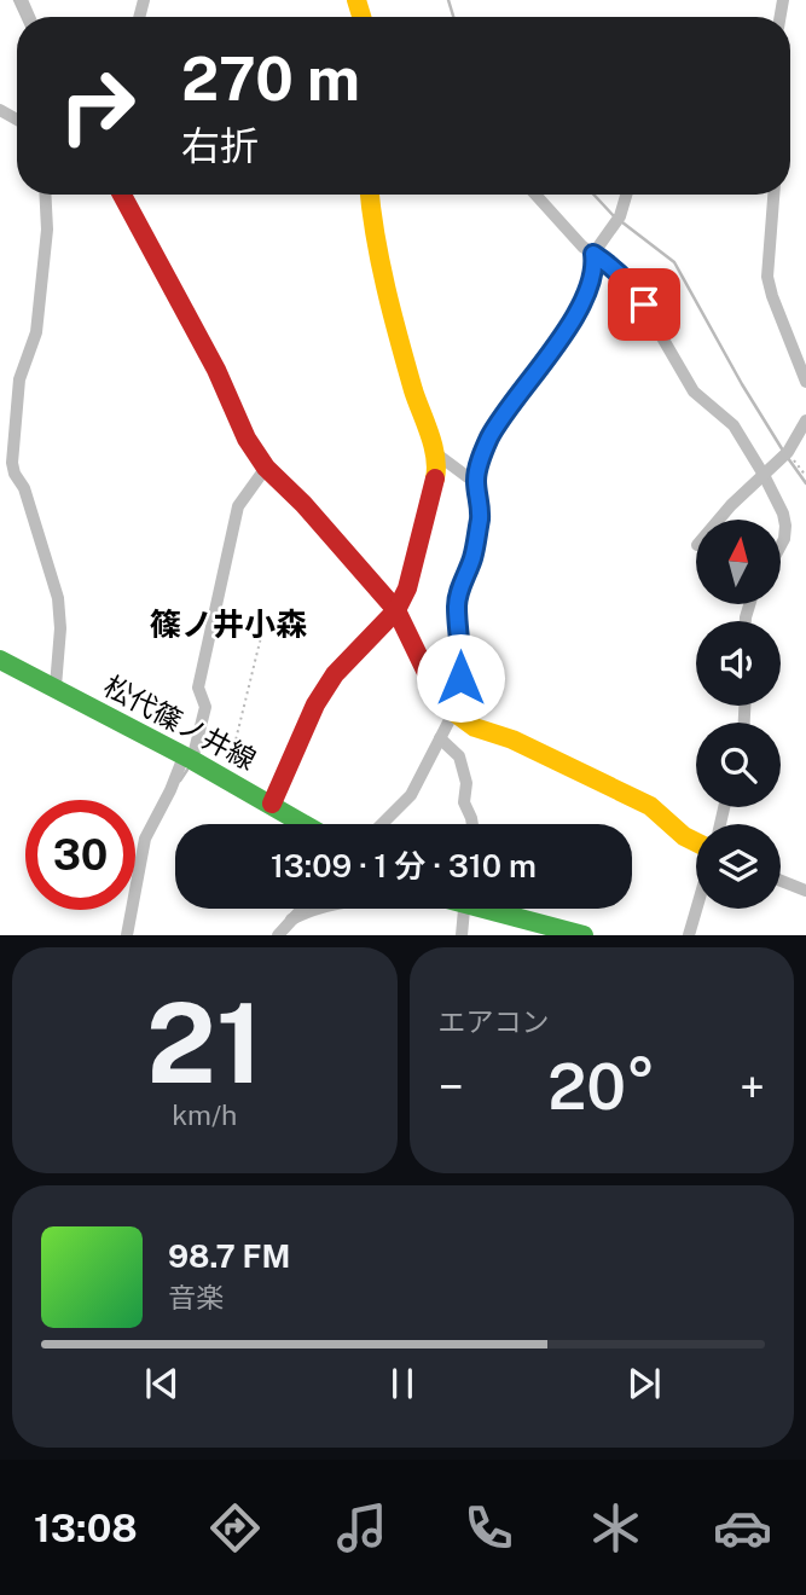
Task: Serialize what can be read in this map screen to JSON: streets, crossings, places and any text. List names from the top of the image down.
{
  "streets": {
    "street": ["松代篠ノ井線"]
  },
  "districts": ["篠ノ井小森"],
  "north": "top",
  "page": {
    "turn": ["270 m", "右折"],
    "limit": "30",
    "trip": "13:09 · 1 分 · 310 m",
    "tile": [
      ["21", "km/h"],
      "エアコン"
    ],
    "heat": ["−", "20°", "+"],
    "song": ["98.7 FM", "音楽"],
    "tabs": "13:08"
  }
}
